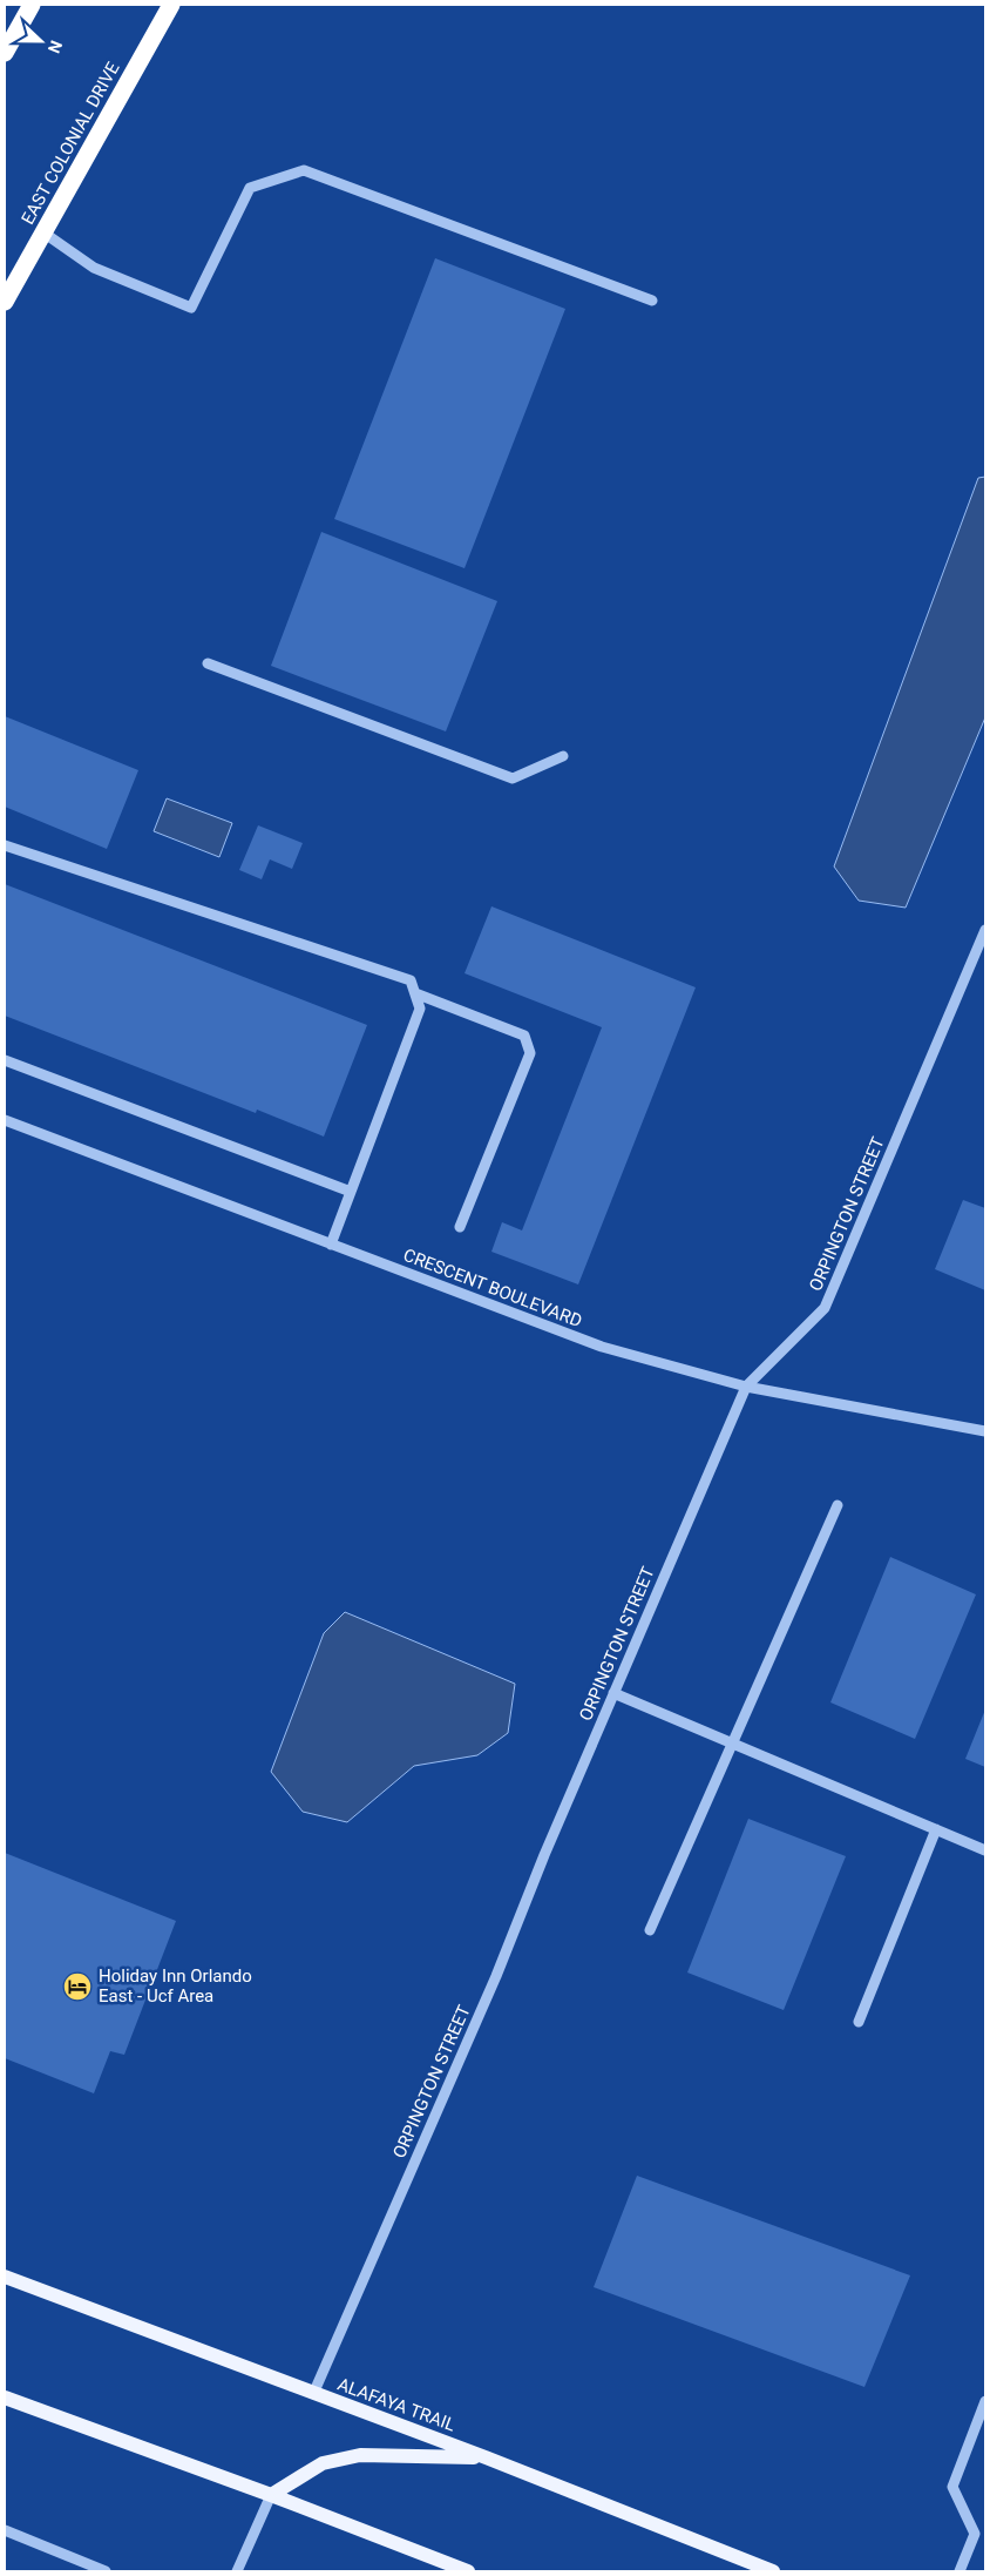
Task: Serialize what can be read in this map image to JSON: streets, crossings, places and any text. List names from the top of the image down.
{
  "streets": {
    "highway": ["EAST COLONIAL DRIVE"],
    "main road": ["ALAFAYA TRAIL"],
    "street": ["ORPINGTON STREET", "CRESCENT BOULEVARD"]
  },
  "crossings": [
    ["ORPINGTON STREET", "CRESCENT BOULEVARD"],
    ["ORPINGTON STREET", "ALAFAYA TRAIL"]
  ],
  "places": {
    "hotel": ["Holiday Inn Orlando East - Ucf Area"]
  },
  "north": "right"
}
